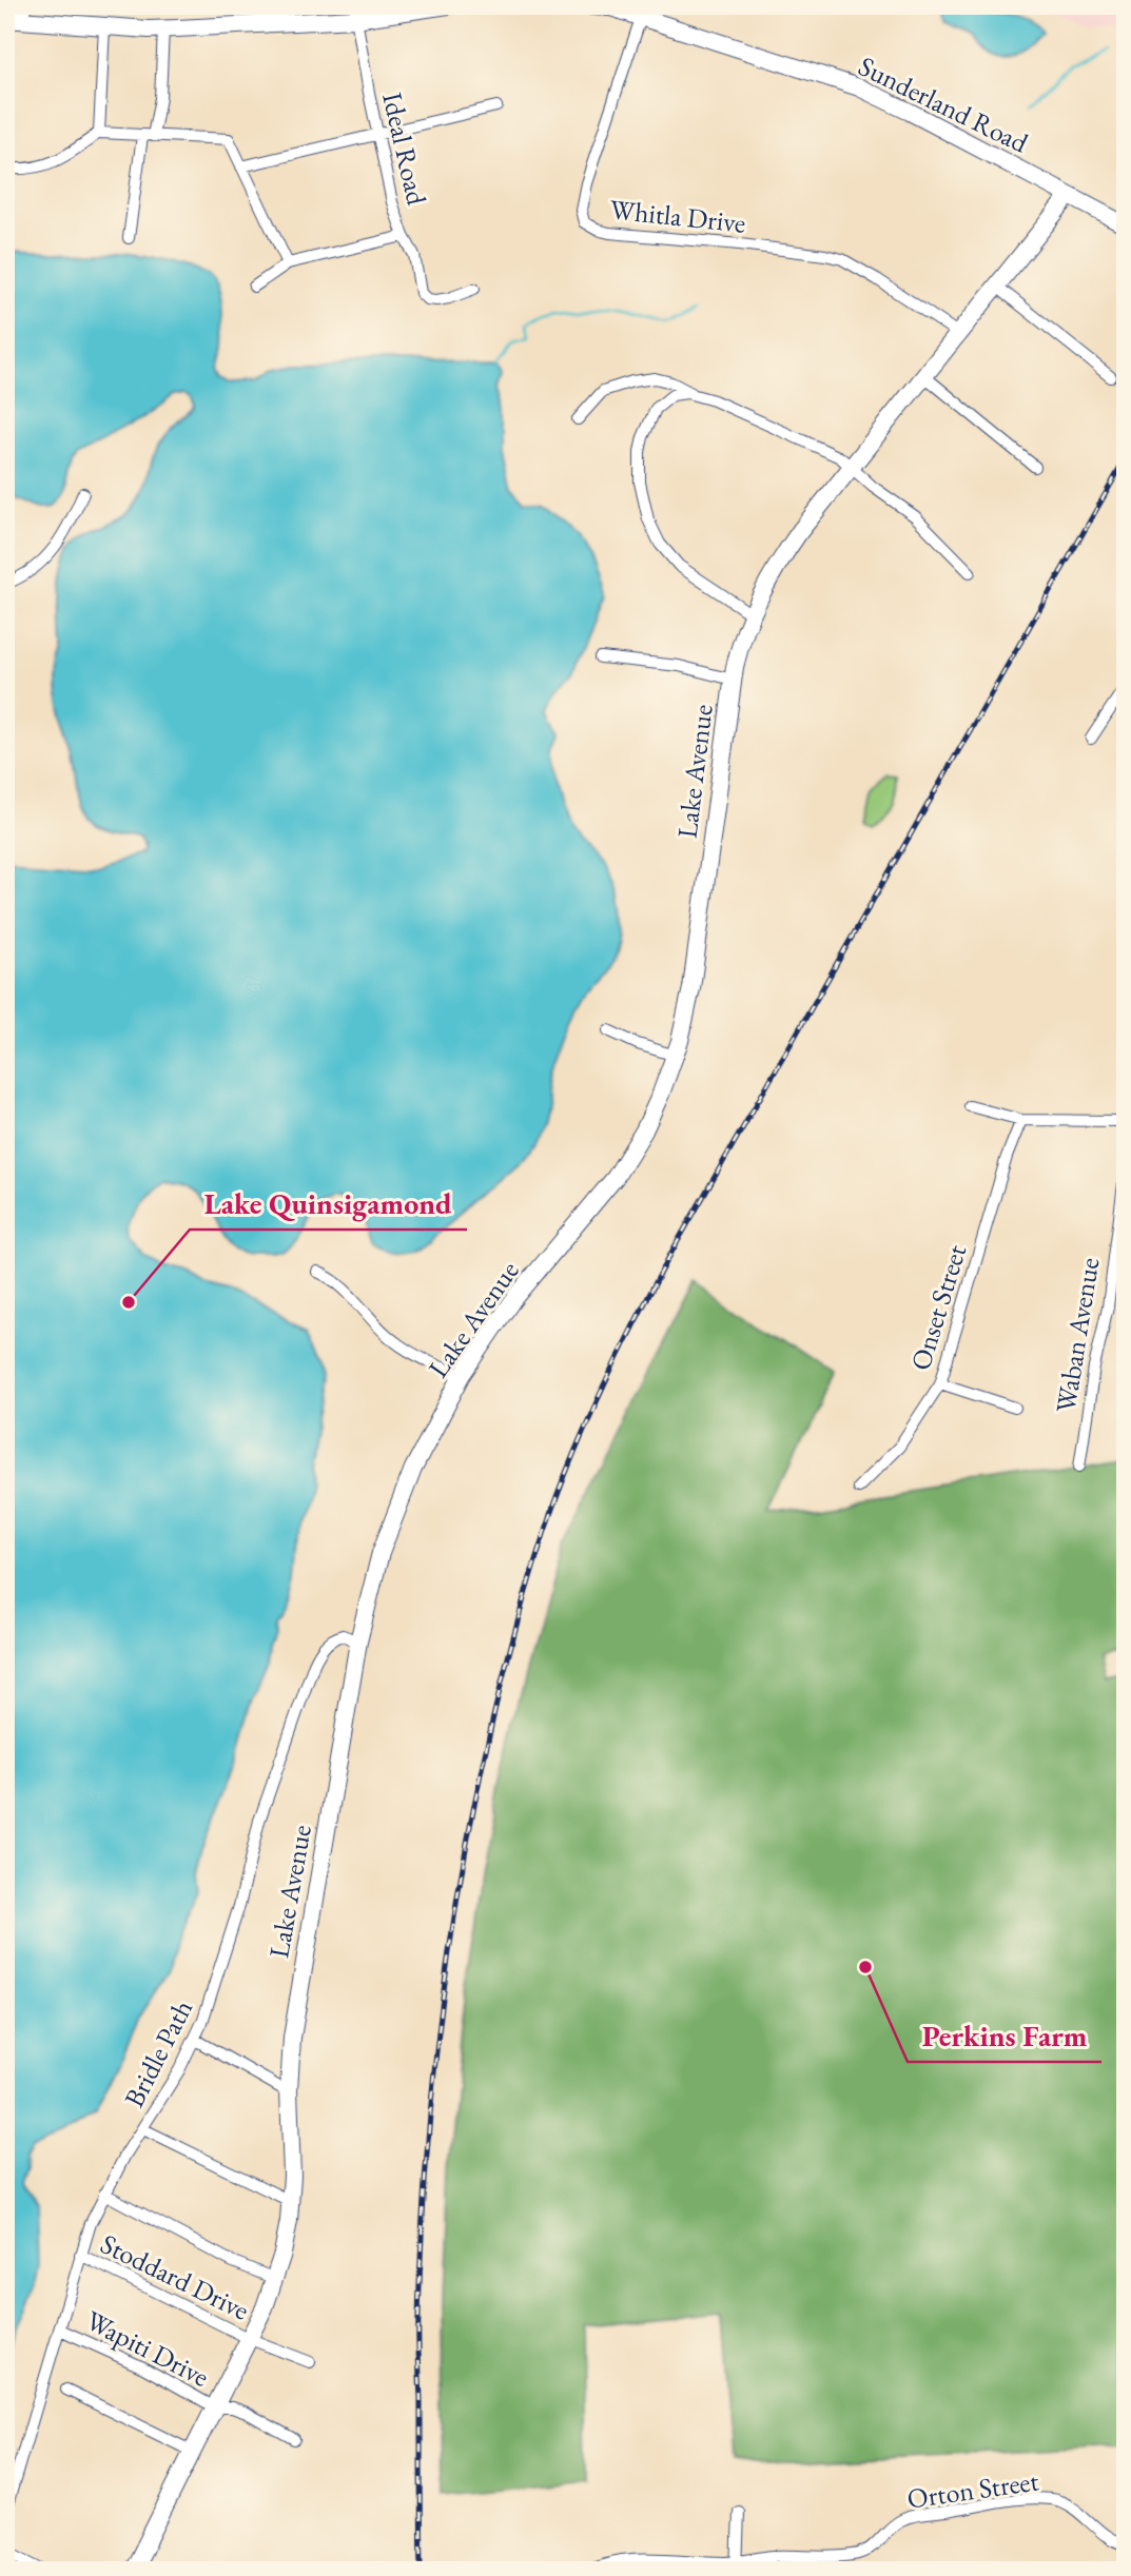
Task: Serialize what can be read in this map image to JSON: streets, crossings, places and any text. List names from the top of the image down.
{
  "streets": {
    "main road": ["Sunderland Road", "Lake Avenue"],
    "street": [
      "Ideal Road",
      "Whitla Drive",
      "Onset Street",
      "Waban Avenue",
      "Bridle Path",
      "Stoddard Drive",
      "Wapiti Drive",
      "Orton Street"
    ]
  },
  "crossings": [
    ["Sunderland Road", "Whitla Drive"],
    ["Sunderland Road", "Lake Avenue"],
    ["Whitla Drive", "Lake Avenue"],
    ["Lake Avenue", "Bridle Path"],
    ["Lake Avenue", "Stoddard Drive"],
    ["Lake Avenue", "Wapiti Drive"],
    ["Bridle Path", "Stoddard Drive"],
    ["Bridle Path", "Wapiti Drive"]
  ],
  "places": ["Lake Quinsigamond", "Perkins Farm"]
}
